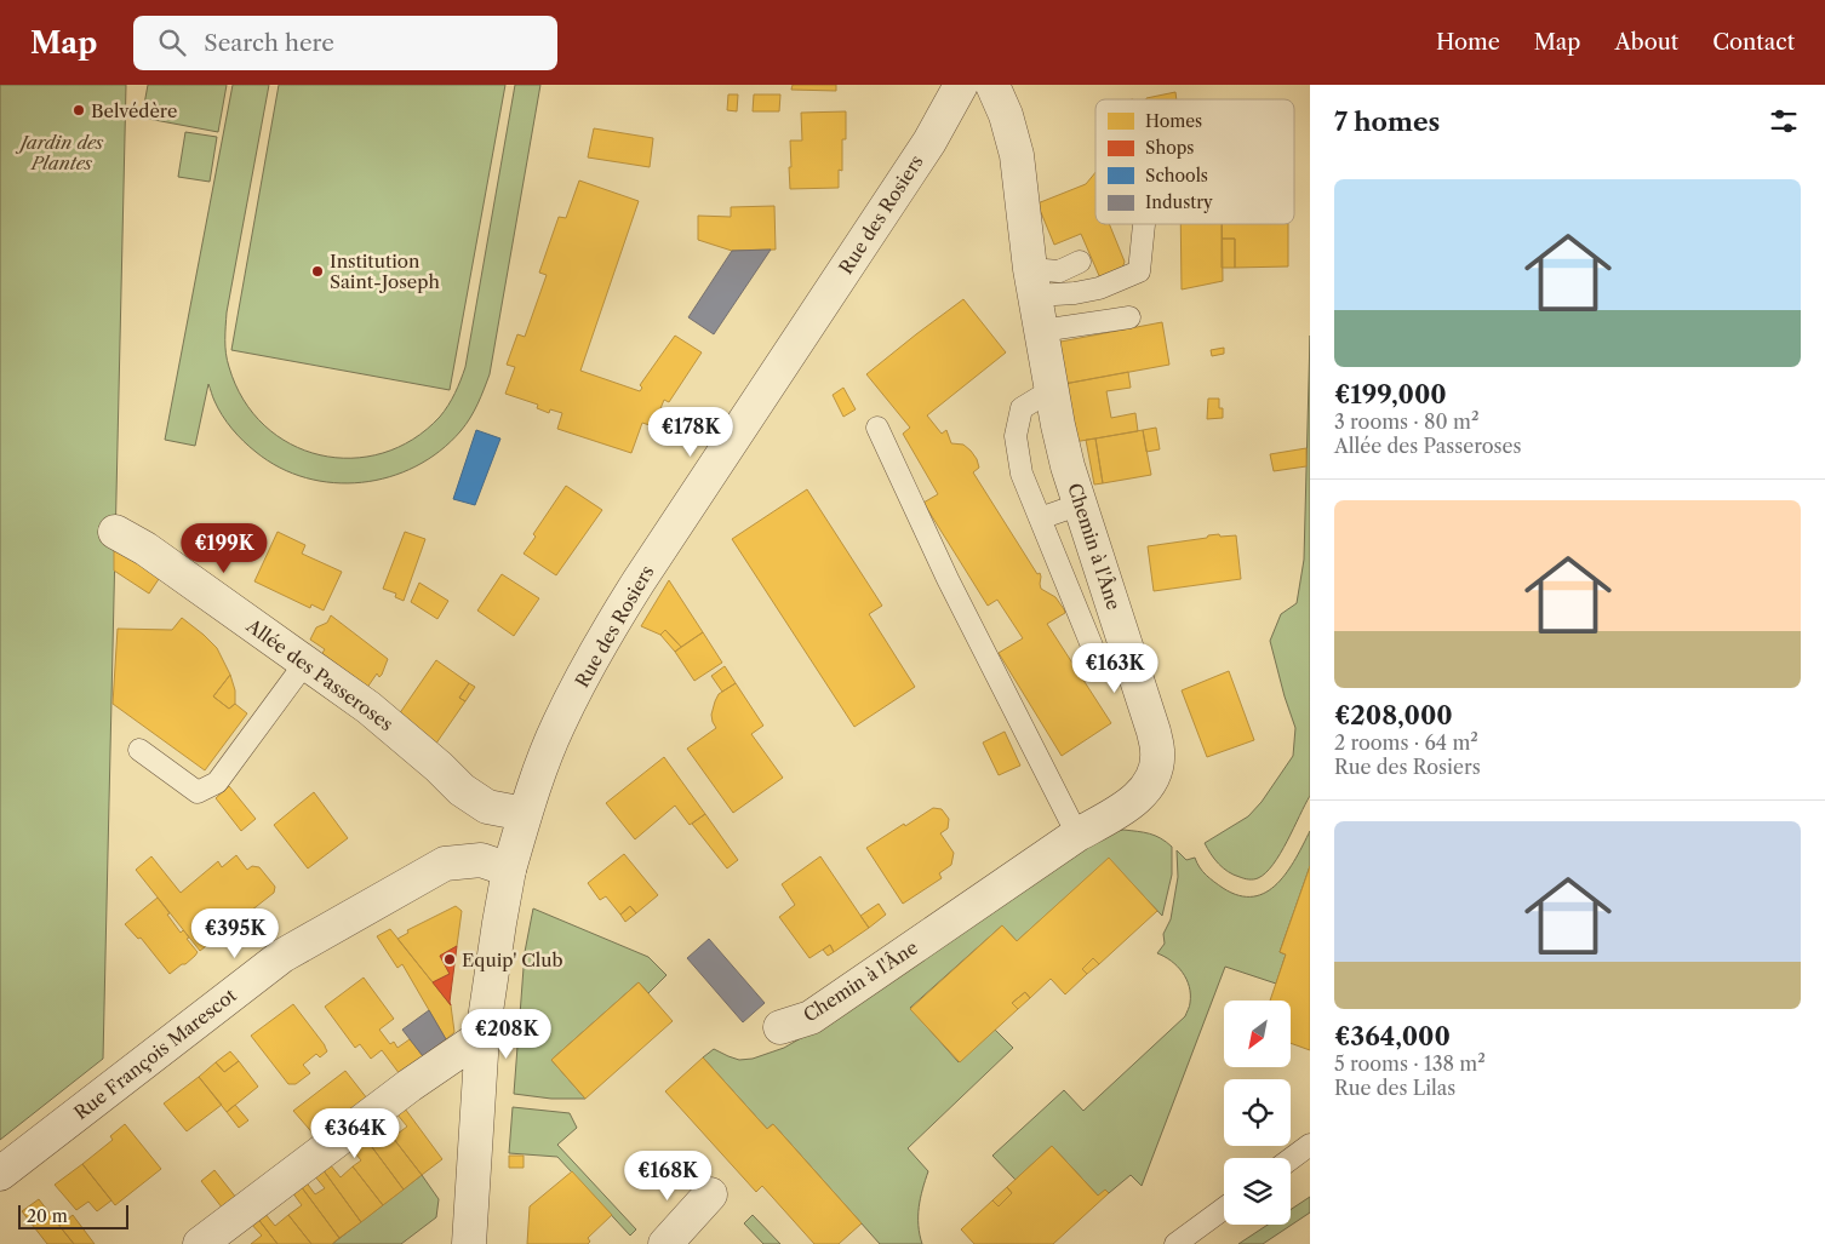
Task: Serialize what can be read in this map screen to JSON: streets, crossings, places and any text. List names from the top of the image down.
{
  "streets": {
    "street": [
      "Rue des Rosiers",
      "Chemin à l'Âne",
      "Allée des Passeroses",
      "Rue François Marescot"
    ]
  },
  "crossings": [
    ["Rue des Rosiers", "Allée des Passeroses"],
    ["Rue des Rosiers", "Rue François Marescot"]
  ],
  "parks": ["Jardin des Plantes"],
  "places": ["Belvédère", "Institution Saint-Joseph", "Equip' Club"],
  "legend": [
    "Homes",
    "Shops",
    "Schools",
    "Industry"
  ],
  "scale_bar": "20 m",
  "north": "bottom left",
  "page": {
    "header": "Map",
    "search": "Search here",
    "nav": [
      "Home",
      "Map",
      "About",
      "Contact"
    ],
    "heading": "7 homes",
    "list": [
      {
        "name": "€199,000",
        "note": "3 rooms · 80 m² · Allée des Passeroses"
      },
      {
        "name": "€208,000",
        "note": "2 rooms · 64 m² · Rue des Rosiers"
      },
      {
        "name": "€364,000",
        "note": "5 rooms · 138 m² · Rue des Lilas"
      }
    ],
    "price": [
      "€178K",
      "€199K",
      "€163K",
      "€395K",
      "€208K",
      "€364K",
      "€168K"
    ],
    "scale": "20 m"
  }
}
